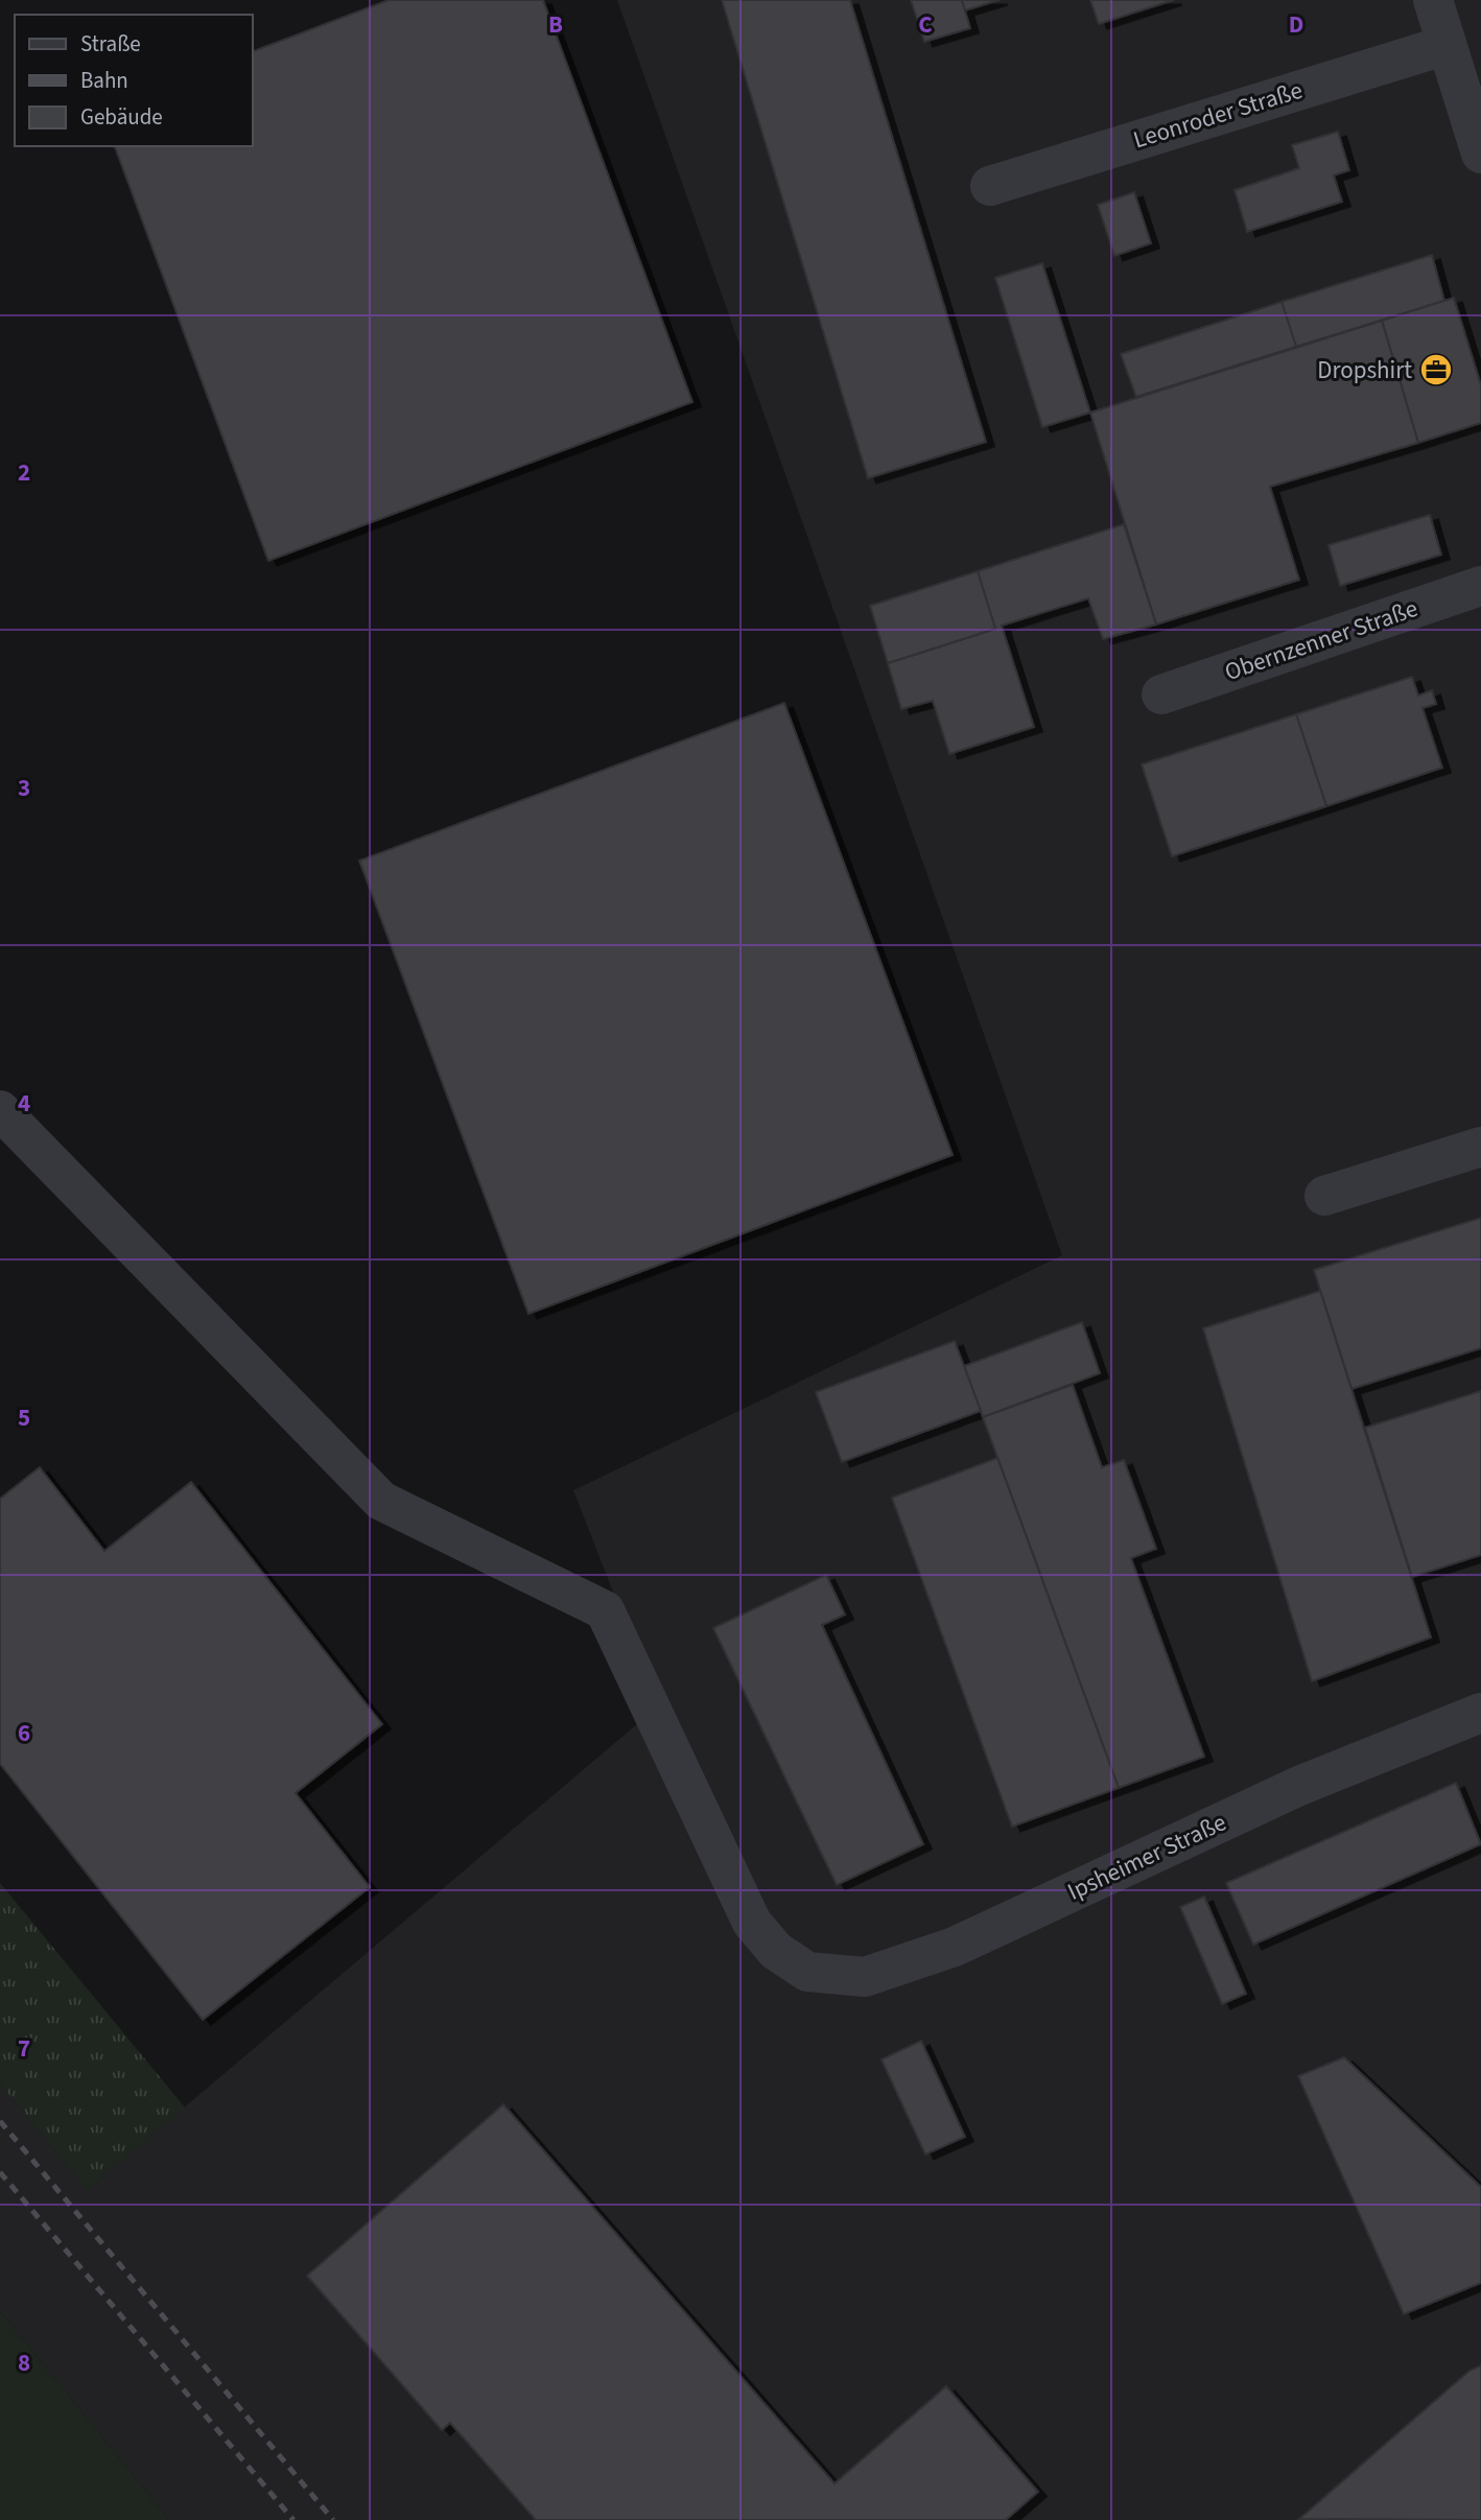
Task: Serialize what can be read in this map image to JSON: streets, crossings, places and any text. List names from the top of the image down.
{
  "streets": {
    "street": ["Leonroder Straße", "Obernzenner Straße", "Ipsheimer Straße"]
  },
  "places": {
    "office": ["Dropshirt"]
  },
  "legend": ["Straße", "Bahn", "Gebäude"],
  "grid": {
    "columns": ["B", "C", "D"],
    "rows": [
      "2",
      "3",
      "4",
      "5",
      "6",
      "7",
      "8"
    ]
  }
}
